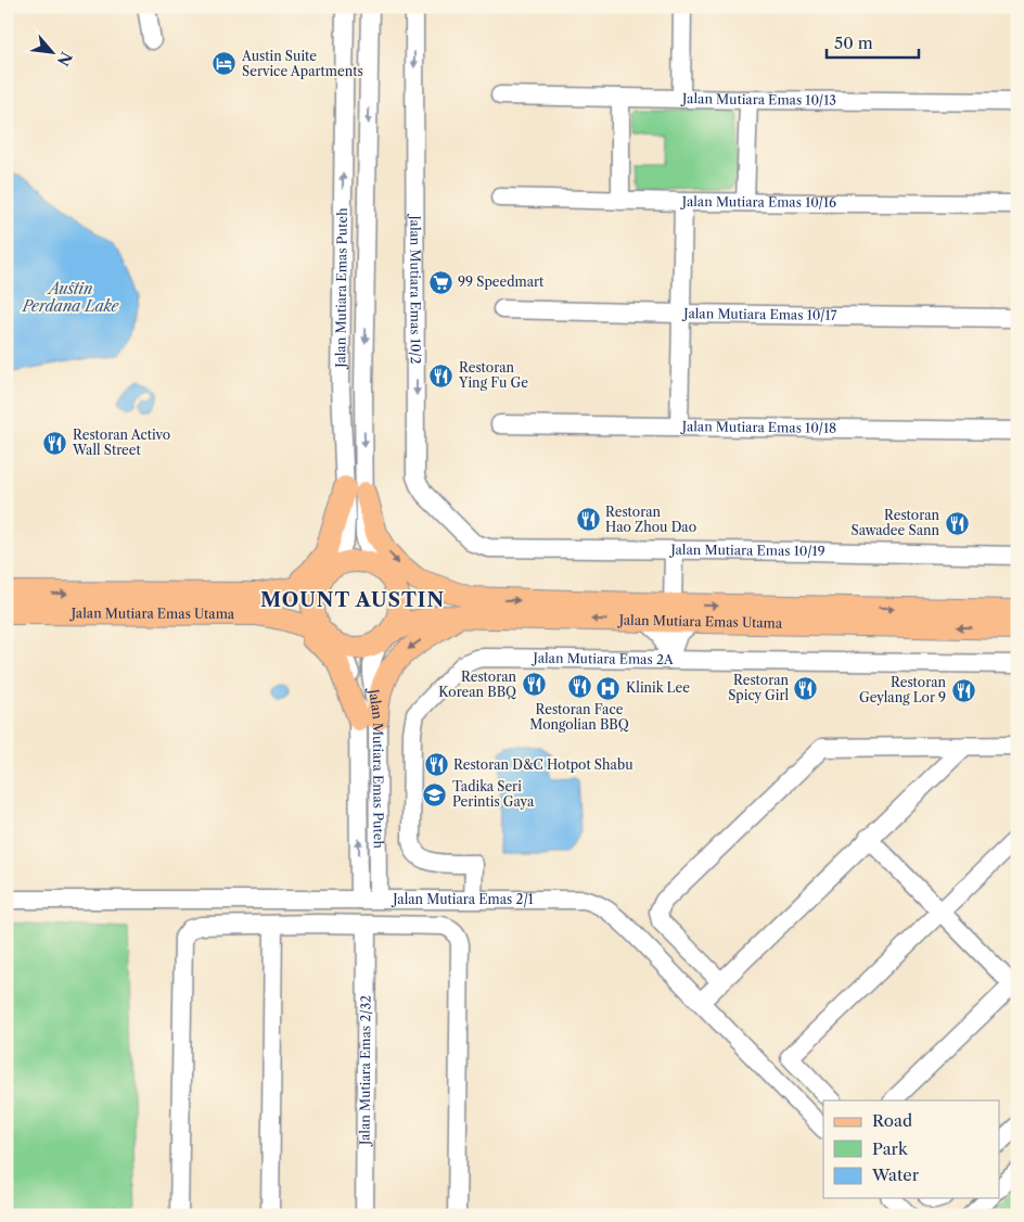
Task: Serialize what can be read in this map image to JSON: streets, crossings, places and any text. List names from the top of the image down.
{
  "streets": {
    "main road": ["Jalan Mutiara Emas Utama"],
    "street": [
      "Jalan Mutiara Emas 10/13",
      "Jalan Mutiara Emas 10/16",
      "Jalan Mutiara Emas Puteh",
      "Jalan Mutiara Emas 10/2",
      "Jalan Mutiara Emas 10/17",
      "Jalan Mutiara Emas 10/18",
      "Jalan Mutiara Emas 10/19",
      "Jalan Mutiara Emas 2A",
      "Jalan Mutiara Emas 2/1",
      "Jalan Mutiara Emas 2/32"
    ]
  },
  "crossings": [
    ["Jalan Mutiara Emas Puteh", "Jalan Mutiara Emas Utama"],
    ["Jalan Mutiara Emas Puteh", "Jalan Mutiara Emas 2/1"],
    ["Jalan Mutiara Emas 10/2", "Jalan Mutiara Emas 10/19"],
    ["Jalan Mutiara Emas 2A", "Jalan Mutiara Emas 2/1"]
  ],
  "one_way": ["Jalan Mutiara Emas 10/2"],
  "districts": ["MOUNT AUSTIN"],
  "water": ["Austin Perdana Lake"],
  "places": {
    "hotel": ["Austin Suite Service Apartments"],
    "supermarket": ["99 Speedmart"],
    "restaurant": [
      "Restoran Ying Fu Ge",
      "Restoran Activo Wall Street",
      "Restoran Hao Zhou Dao",
      "Restoran Sawadee Sann",
      "Restoran Korean BBQ",
      "Restoran Face Mongolian BBQ",
      "Restoran Spicy Girl",
      "Restoran Geylang Lor 9",
      "Restoran D&C Hotpot Shabu"
    ],
    "hospital": ["Klinik Lee"],
    "school or university": ["Tadika Seri Perintis Gaya"]
  },
  "legend": ["Road", "Park", "Water"],
  "scale_bar": "50 m",
  "north": "bottom right"
}
